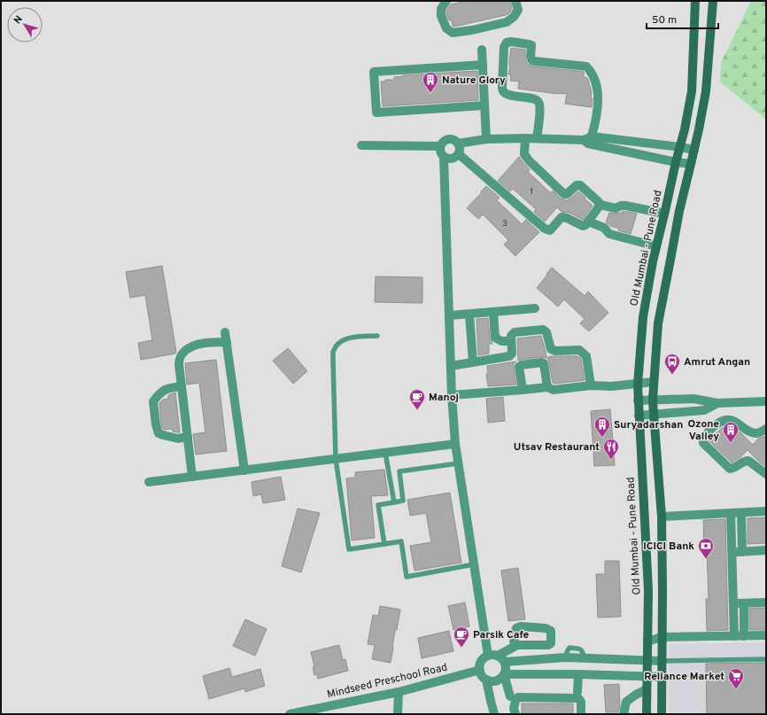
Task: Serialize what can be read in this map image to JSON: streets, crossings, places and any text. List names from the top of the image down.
{
  "streets": {
    "main road": ["Old Mumbai - Pune Road"],
    "street": ["Mindseed Preschool Road"]
  },
  "places": {
    "building": ["Nature Glory", "Suryadarshan", "Ozone Valley"],
    "bus stop": ["Amrut Angan"],
    "cafe": ["Manoj", "Parsik Cafe"],
    "restaurant": ["Utsav Restaurant"],
    "bank": ["ICICI Bank"],
    "supermarket": ["Reliance Market"]
  },
  "house_numbers": ["1", "3"],
  "scale_bar": "50 m",
  "north": "top left"
}
